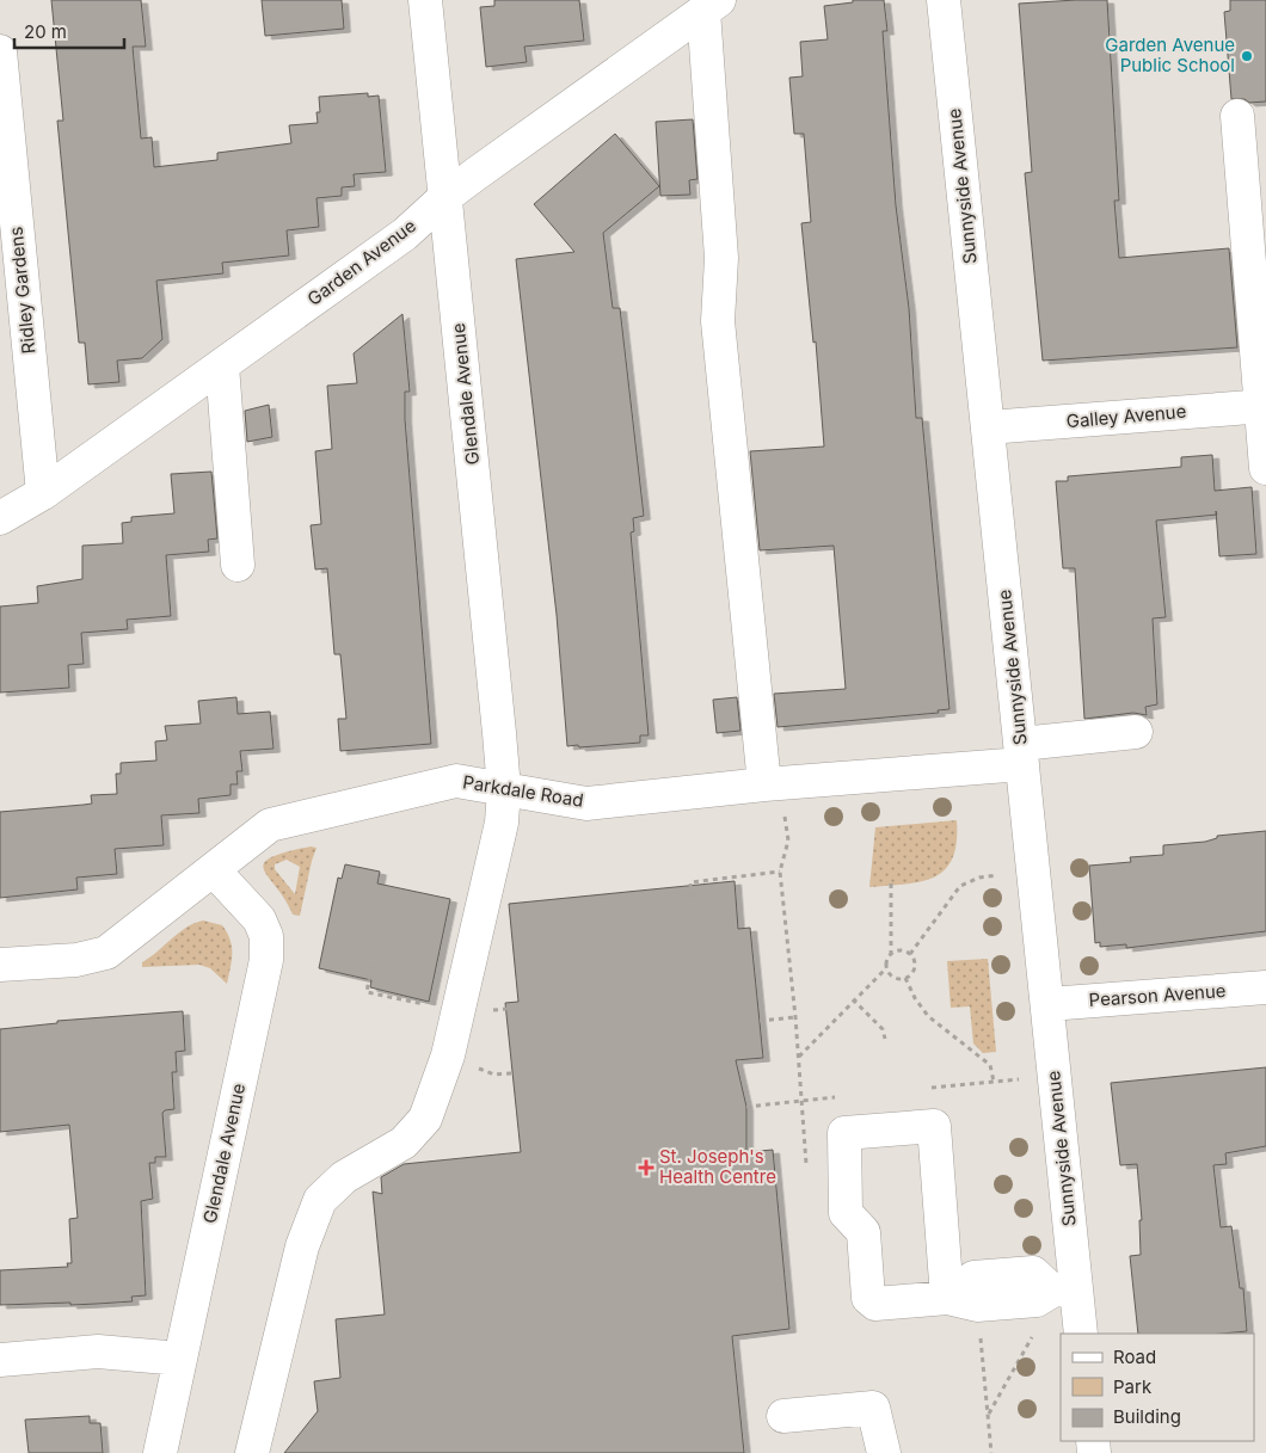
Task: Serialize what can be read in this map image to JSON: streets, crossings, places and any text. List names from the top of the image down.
{
  "streets": {
    "street": [
      "Sunnyside Avenue",
      "Garden Avenue",
      "Ridley Gardens",
      "Glendale Avenue",
      "Galley Avenue",
      "Parkdale Road",
      "Pearson Avenue"
    ]
  },
  "crossings": [
    ["Sunnyside Avenue", "Galley Avenue"],
    ["Sunnyside Avenue", "Parkdale Road"],
    ["Sunnyside Avenue", "Pearson Avenue"],
    ["Garden Avenue", "Ridley Gardens"],
    ["Garden Avenue", "Glendale Avenue"],
    ["Glendale Avenue", "Parkdale Road"]
  ],
  "places": {
    "other": ["Garden Avenue Public School"],
    "health": ["St. Joseph's Health Centre"]
  },
  "legend": ["Road", "Park", "Building"],
  "scale_bar": "20 m"
}
